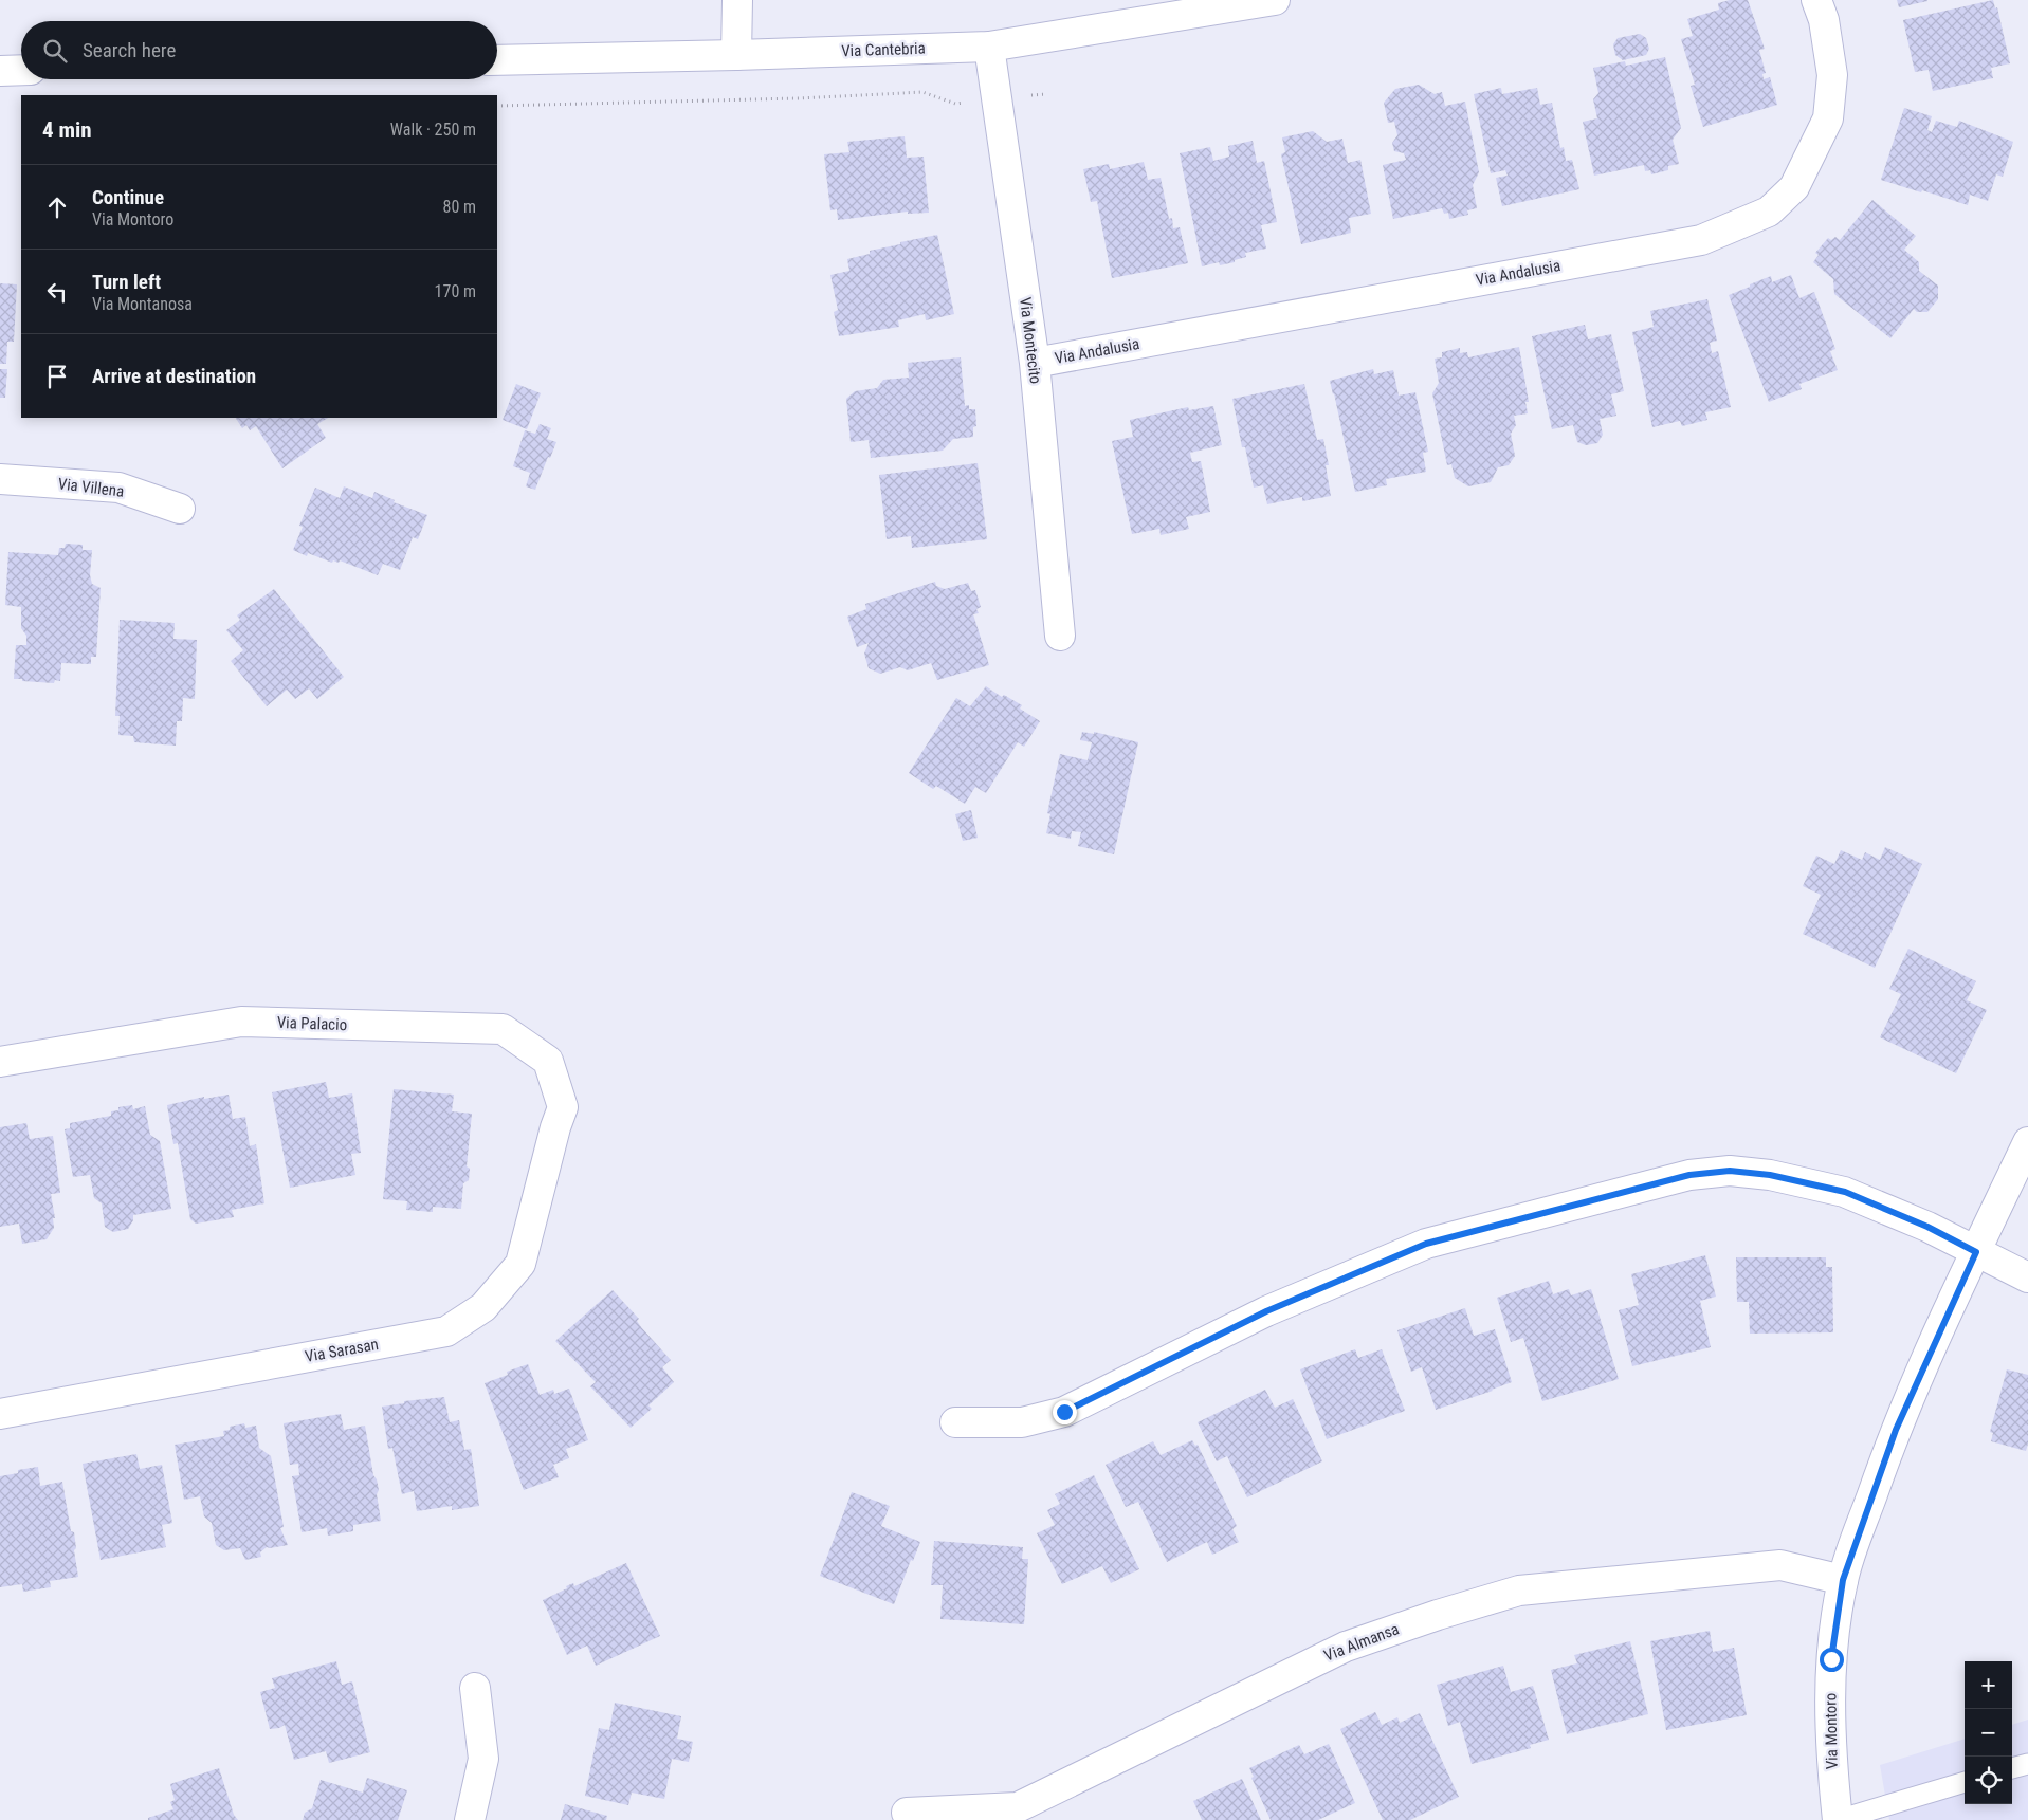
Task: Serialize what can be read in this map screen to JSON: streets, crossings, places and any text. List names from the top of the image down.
{
  "streets": {
    "street": [
      "Via Cantebria",
      "Via Andalusia",
      "Via Montecito",
      "Via Villena",
      "Via Palacio",
      "Via Sarasan",
      "Via Almansa",
      "Via Montoro"
    ]
  },
  "crossings": [
    ["Via Cantebria", "Via Montecito"],
    ["Via Andalusia", "Via Montecito"],
    ["Via Palacio", "Via Sarasan"],
    ["Via Almansa", "Via Montoro"]
  ],
  "page": {
    "search": "Search here",
    "heading": ["4 min", "Walk · 250 m"],
    "list": [
      ["Continue", "Via Montoro", "80 m"],
      ["Turn left", "Via Montanosa", "170 m"],
      "Arrive at destination"
    ],
    "map_buttons": ["+", "−"]
  }
}
